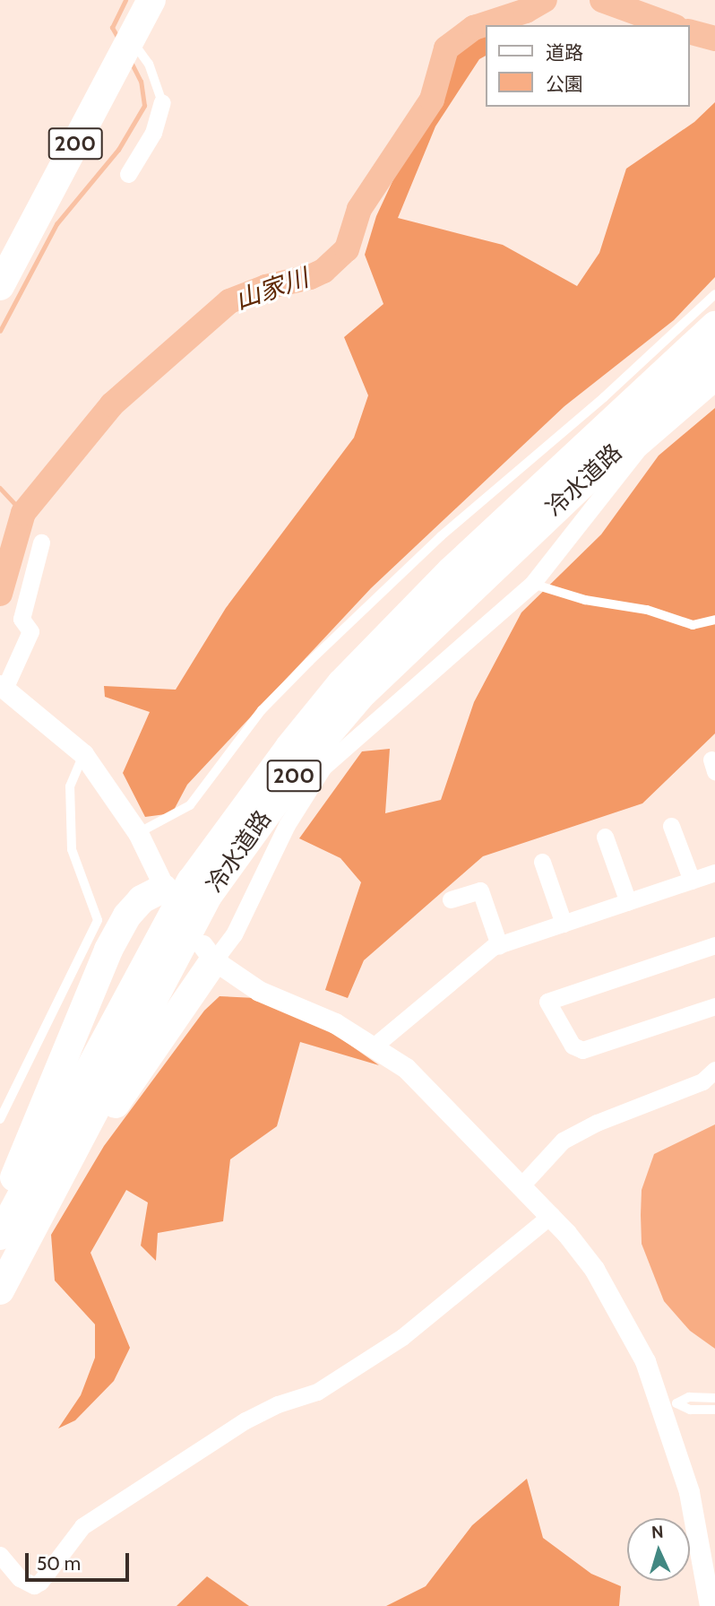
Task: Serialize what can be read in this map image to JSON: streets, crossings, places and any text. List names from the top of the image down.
{
  "streets": {
    "highway": ["200", "冷水道路"]
  },
  "water": ["山家川"],
  "legend": ["道路", "公園"],
  "scale_bar": "50 m",
  "north": "top"
}
